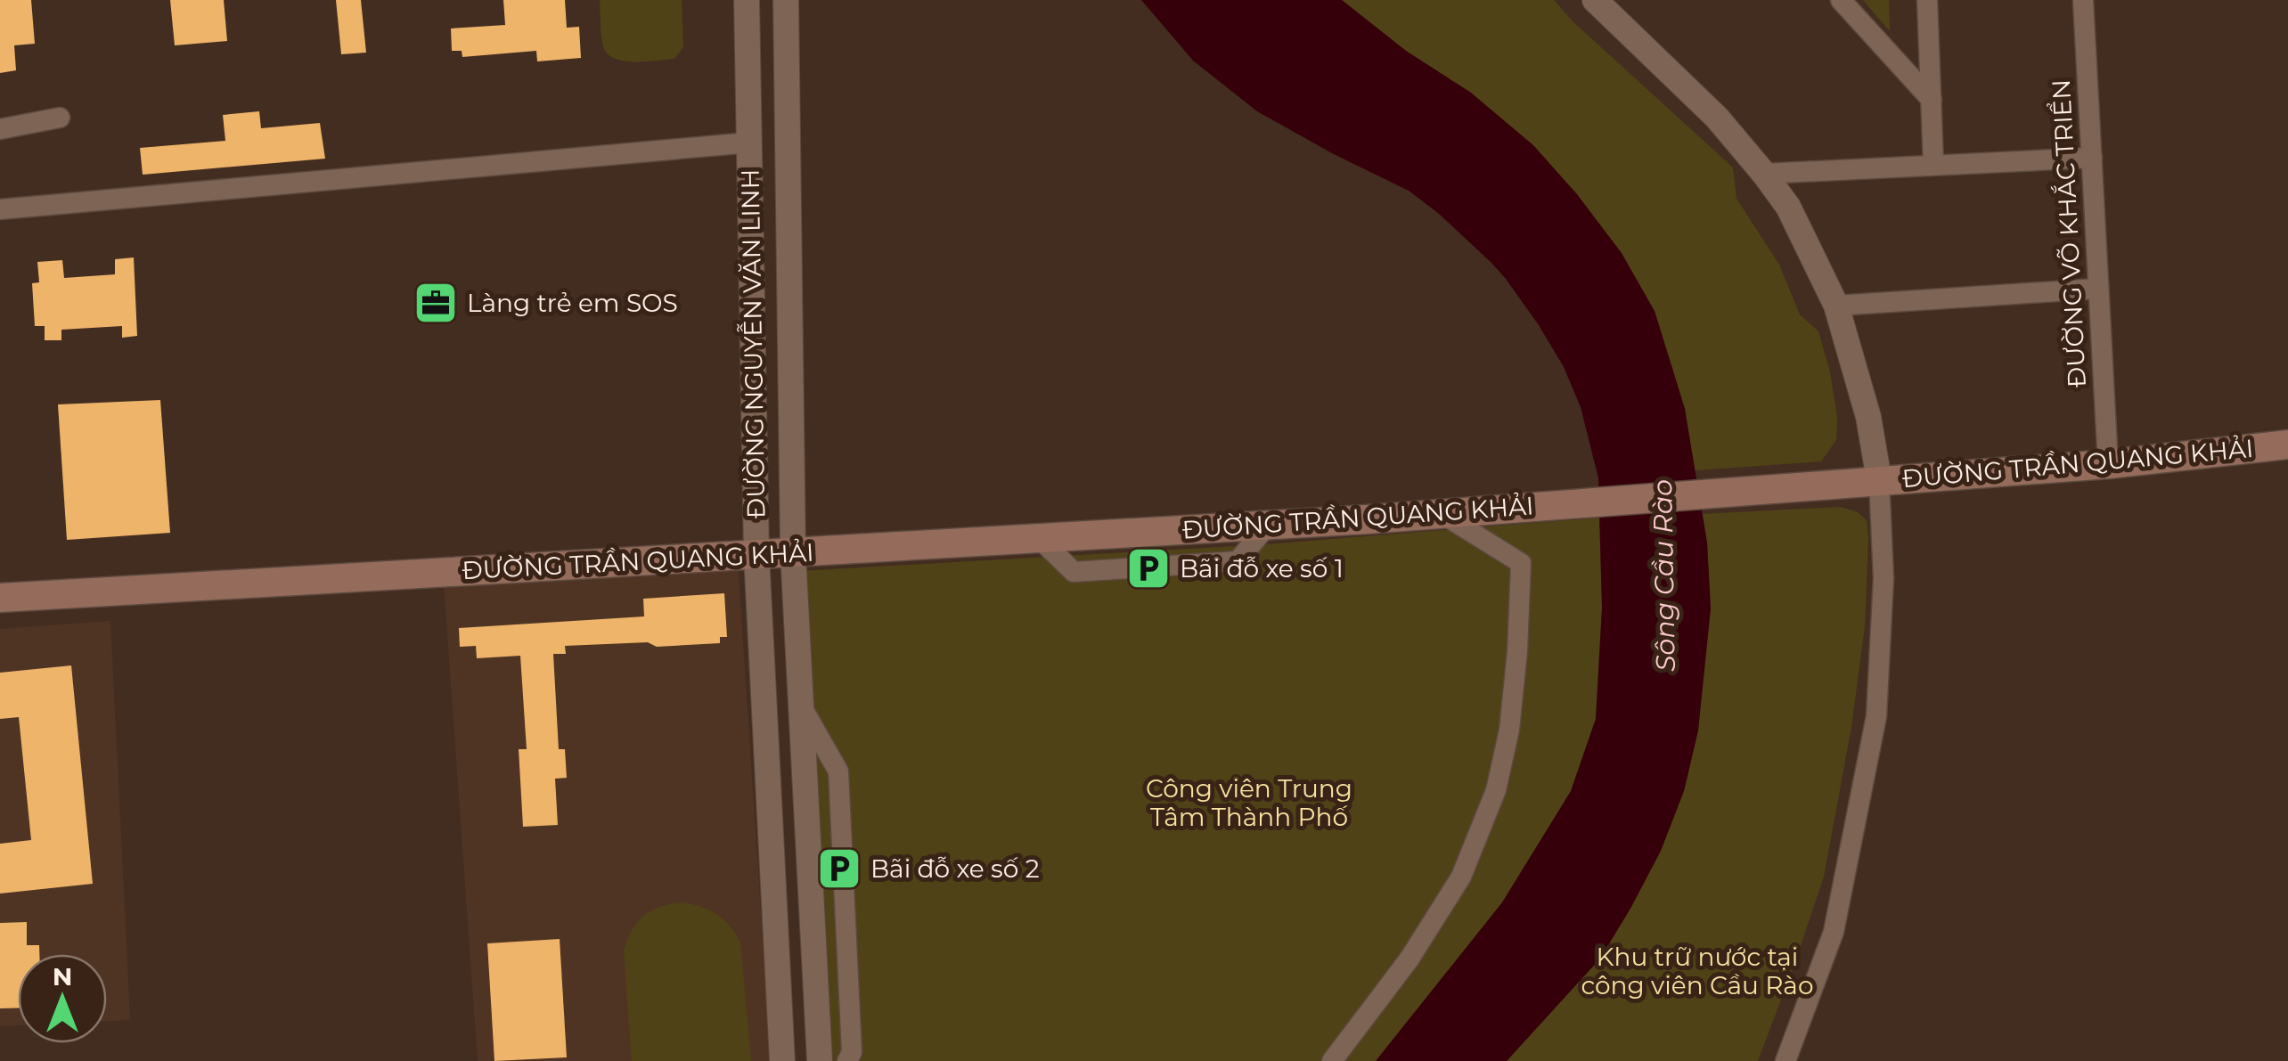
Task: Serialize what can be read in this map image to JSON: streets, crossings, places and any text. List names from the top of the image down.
{
  "streets": {
    "main road": ["ĐƯỜNG TRẦN QUANG KHẢI"],
    "street": ["ĐƯỜNG VÕ KHẮC TRIỂN", "ĐƯỜNG NGUYỄN VĂN LINH"]
  },
  "crossings": [
    ["ĐƯỜNG VÕ KHẮC TRIỂN", "ĐƯỜNG TRẦN QUANG KHẢI"],
    ["ĐƯỜNG NGUYỄN VĂN LINH", "ĐƯỜNG TRẦN QUANG KHẢI"]
  ],
  "water": ["Sông Cầu Rào"],
  "parks": ["Công viên Trung Tâm Thành Phố", "Khu trữ nước tại công viên Cầu Rào"],
  "places": {
    "office": ["Làng trẻ em SOS"],
    "parking": ["Bãi đỗ xe số 1", "Bãi đỗ xe số 2"]
  },
  "north": "top"
}
